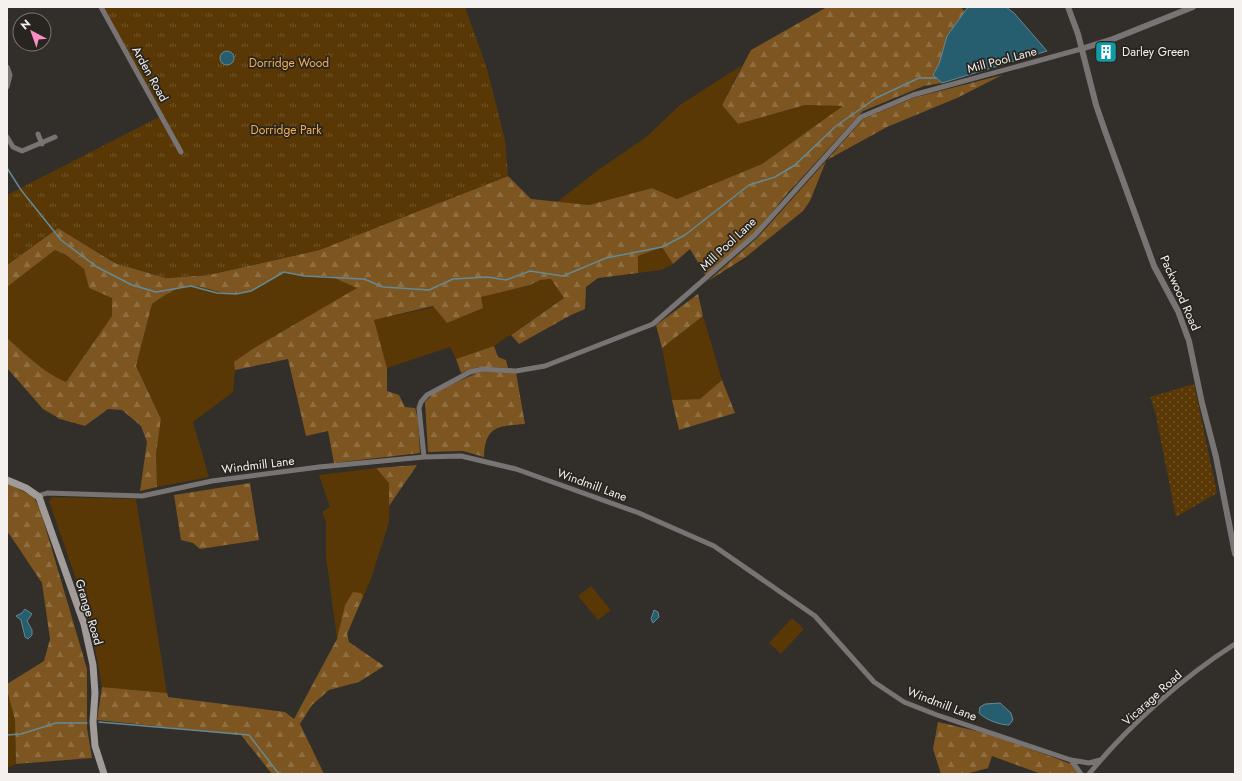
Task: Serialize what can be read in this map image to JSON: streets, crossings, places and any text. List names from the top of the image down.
{
  "streets": {
    "main road": ["Grange Road"],
    "street": [
      "Mill Pool Lane",
      "Arden Road",
      "Packwood Road",
      "Windmill Lane",
      "Vicarage Road"
    ]
  },
  "crossings": [
    ["Mill Pool Lane", "Packwood Road"],
    ["Mill Pool Lane", "Windmill Lane"],
    ["Windmill Lane", "Grange Road"],
    ["Windmill Lane", "Vicarage Road"]
  ],
  "parks": ["Dorridge Wood", "Dorridge Park"],
  "places": {
    "building": ["Darley Green"]
  },
  "north": "top left"
}
